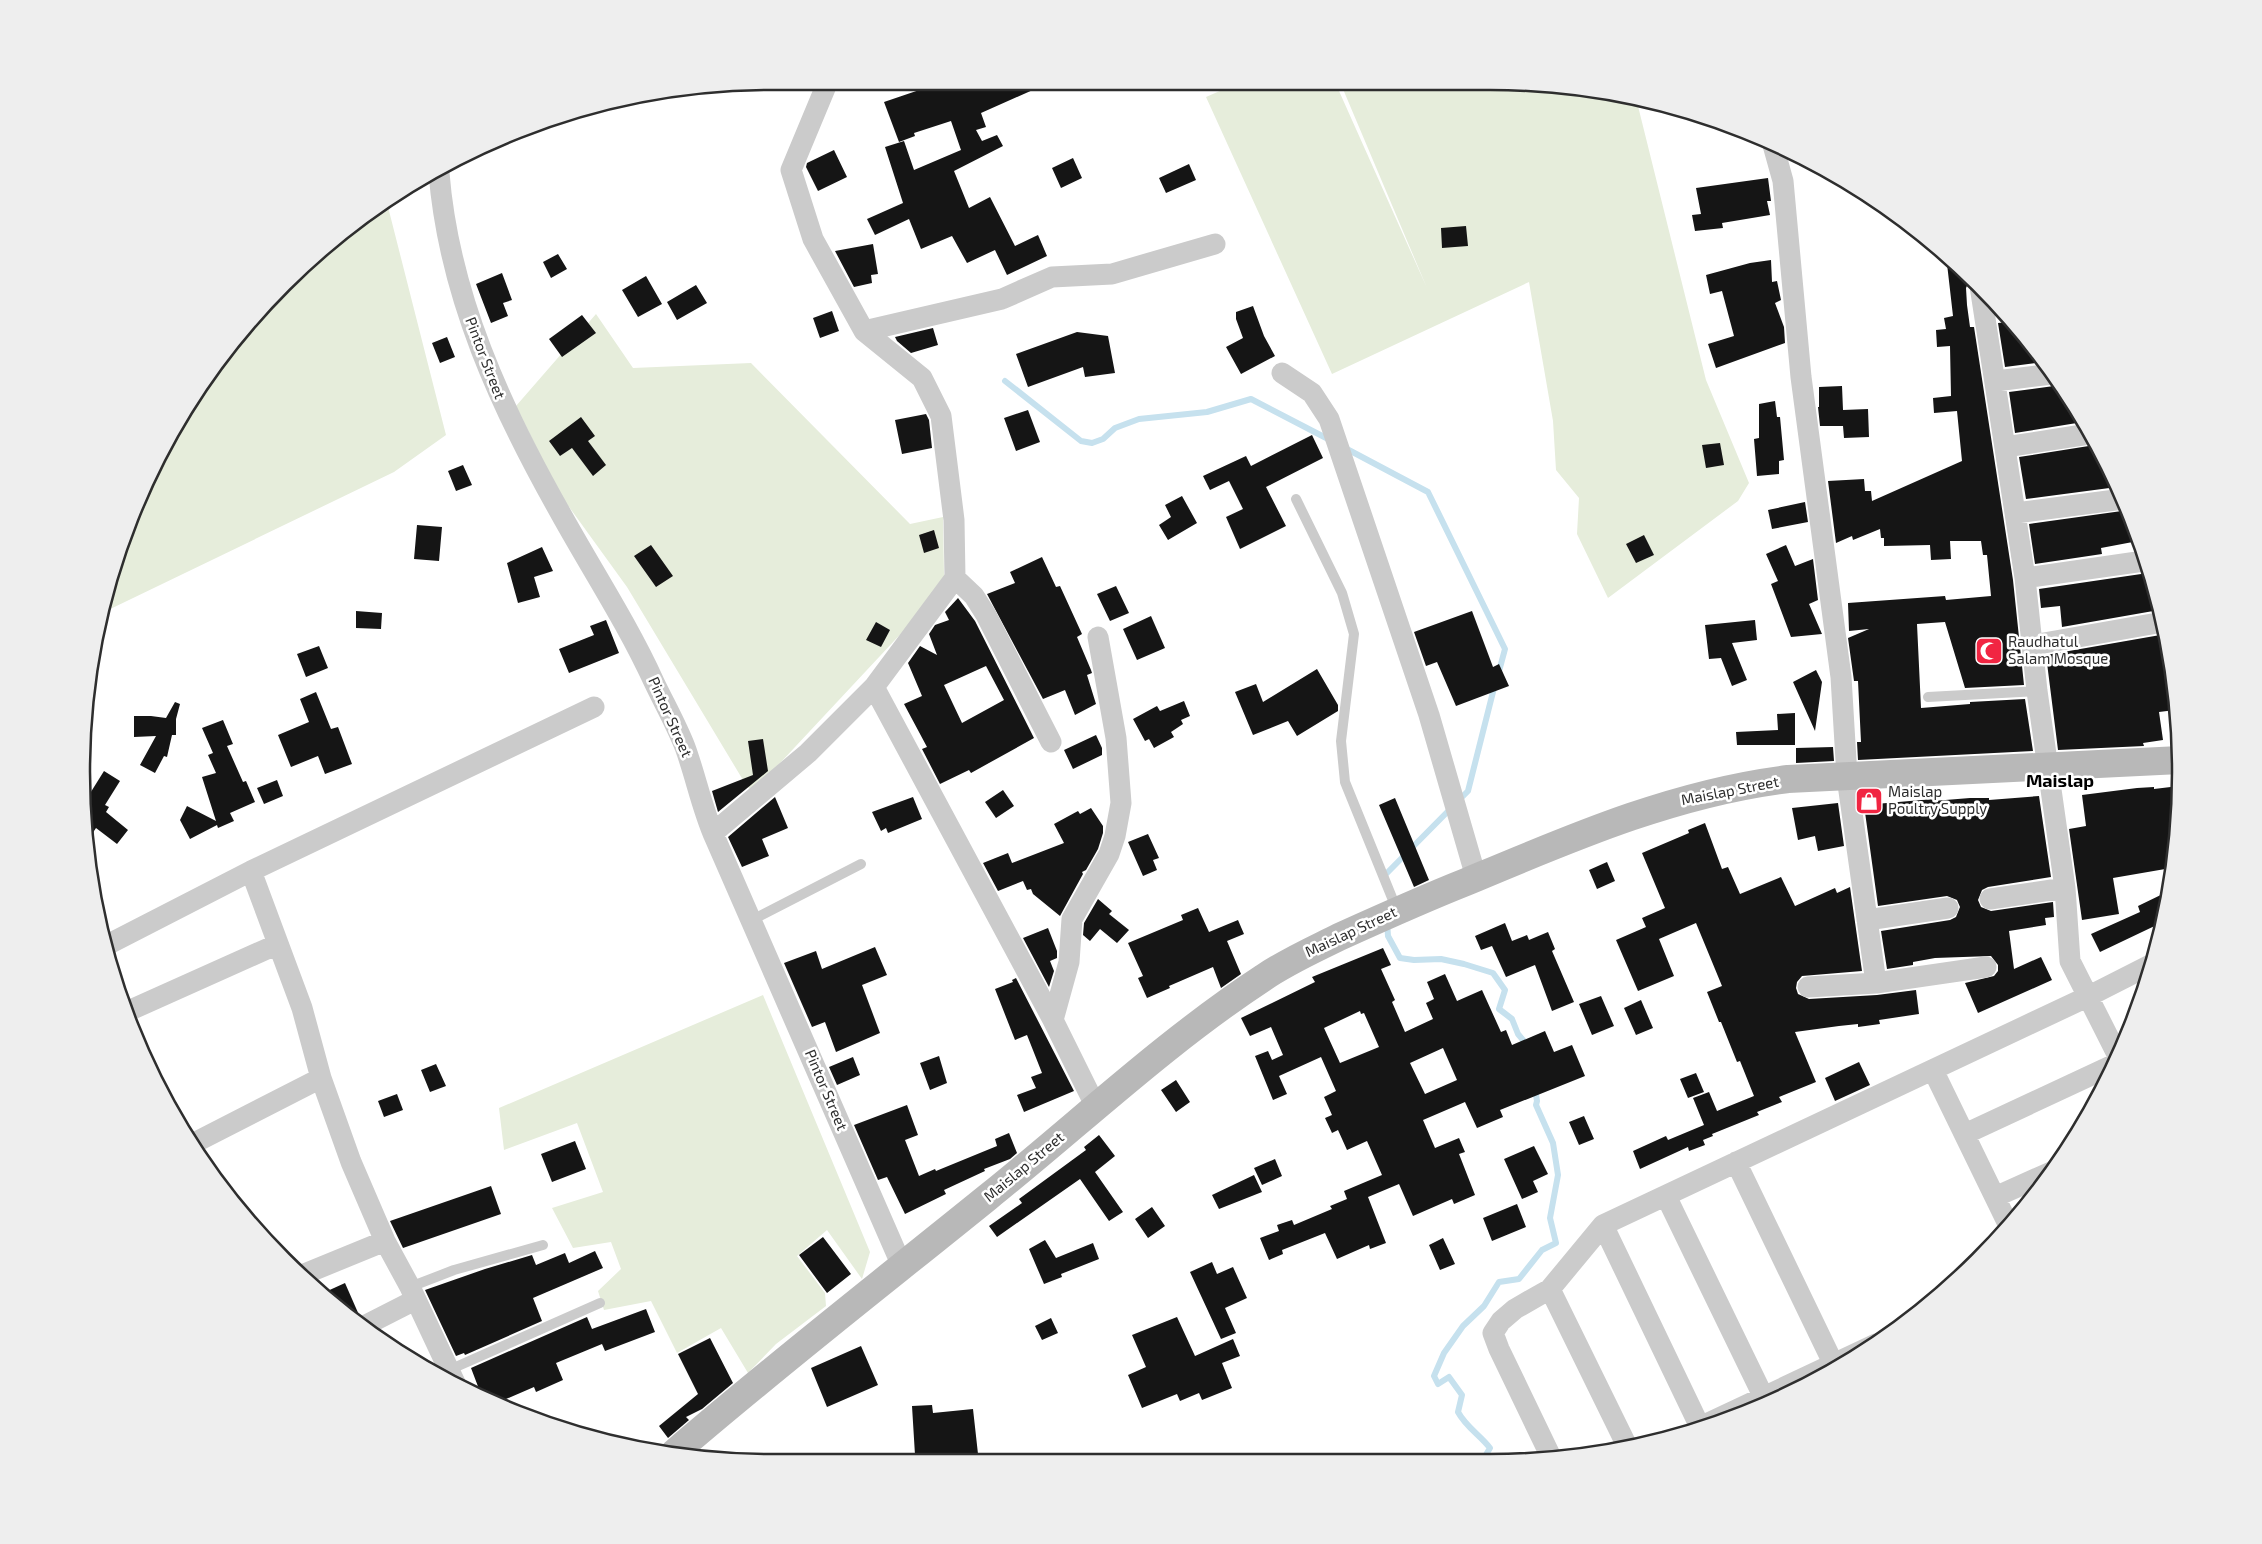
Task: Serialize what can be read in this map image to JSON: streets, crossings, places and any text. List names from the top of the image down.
{
  "streets": {
    "main road": ["Maislap Street"],
    "street": ["Pintor Street"]
  },
  "crossings": [
    ["Pintor Street", "Maislap Street"]
  ],
  "districts": ["Maislap"],
  "places": {
    "mosque": ["Raudhatul Salam Mosque"],
    "shop": ["Maislap Poultry Supply"]
  }
}
